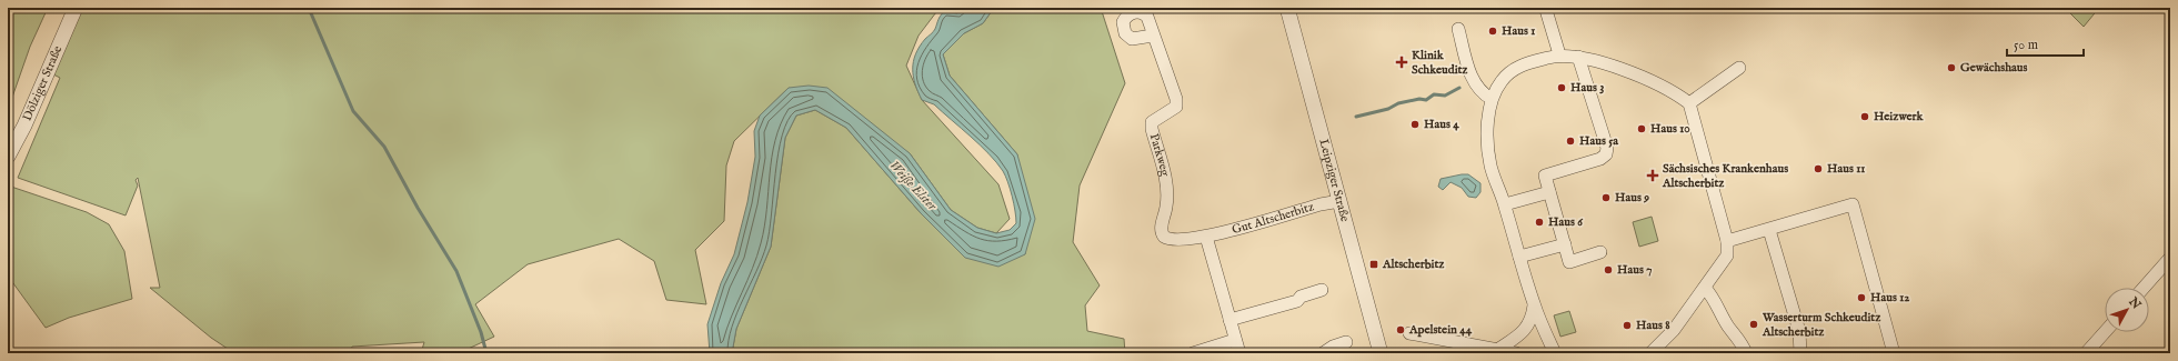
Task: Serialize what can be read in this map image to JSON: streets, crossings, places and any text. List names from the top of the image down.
{
  "streets": {
    "street": [
      "Dölziger Straße",
      "Parkweg",
      "Leipziger Straße",
      "Gut Altscherbitz"
    ]
  },
  "crossings": [
    ["Parkweg", "Gut Altscherbitz"],
    ["Leipziger Straße", "Gut Altscherbitz"]
  ],
  "water": ["Weiße Elster"],
  "places": {
    "other": [
      "Haus 1",
      "Gewächshaus",
      "Haus 3",
      "Heizwerk",
      "Haus 4",
      "Haus 10",
      "Haus 5a",
      "Haus 11",
      "Haus 9",
      "Haus 6",
      "Haus 7",
      "Haus 12",
      "Wasserturm Schkeuditz Altscherbitz",
      "Haus 8",
      "Apelstein 44"
    ],
    "health": ["Klinik Schkeuditz", "Sächsisches Krankenhaus Altscherbitz"],
    "transit": ["Altscherbitz"]
  },
  "scale_bar": "50 m",
  "north": "top right"
}
